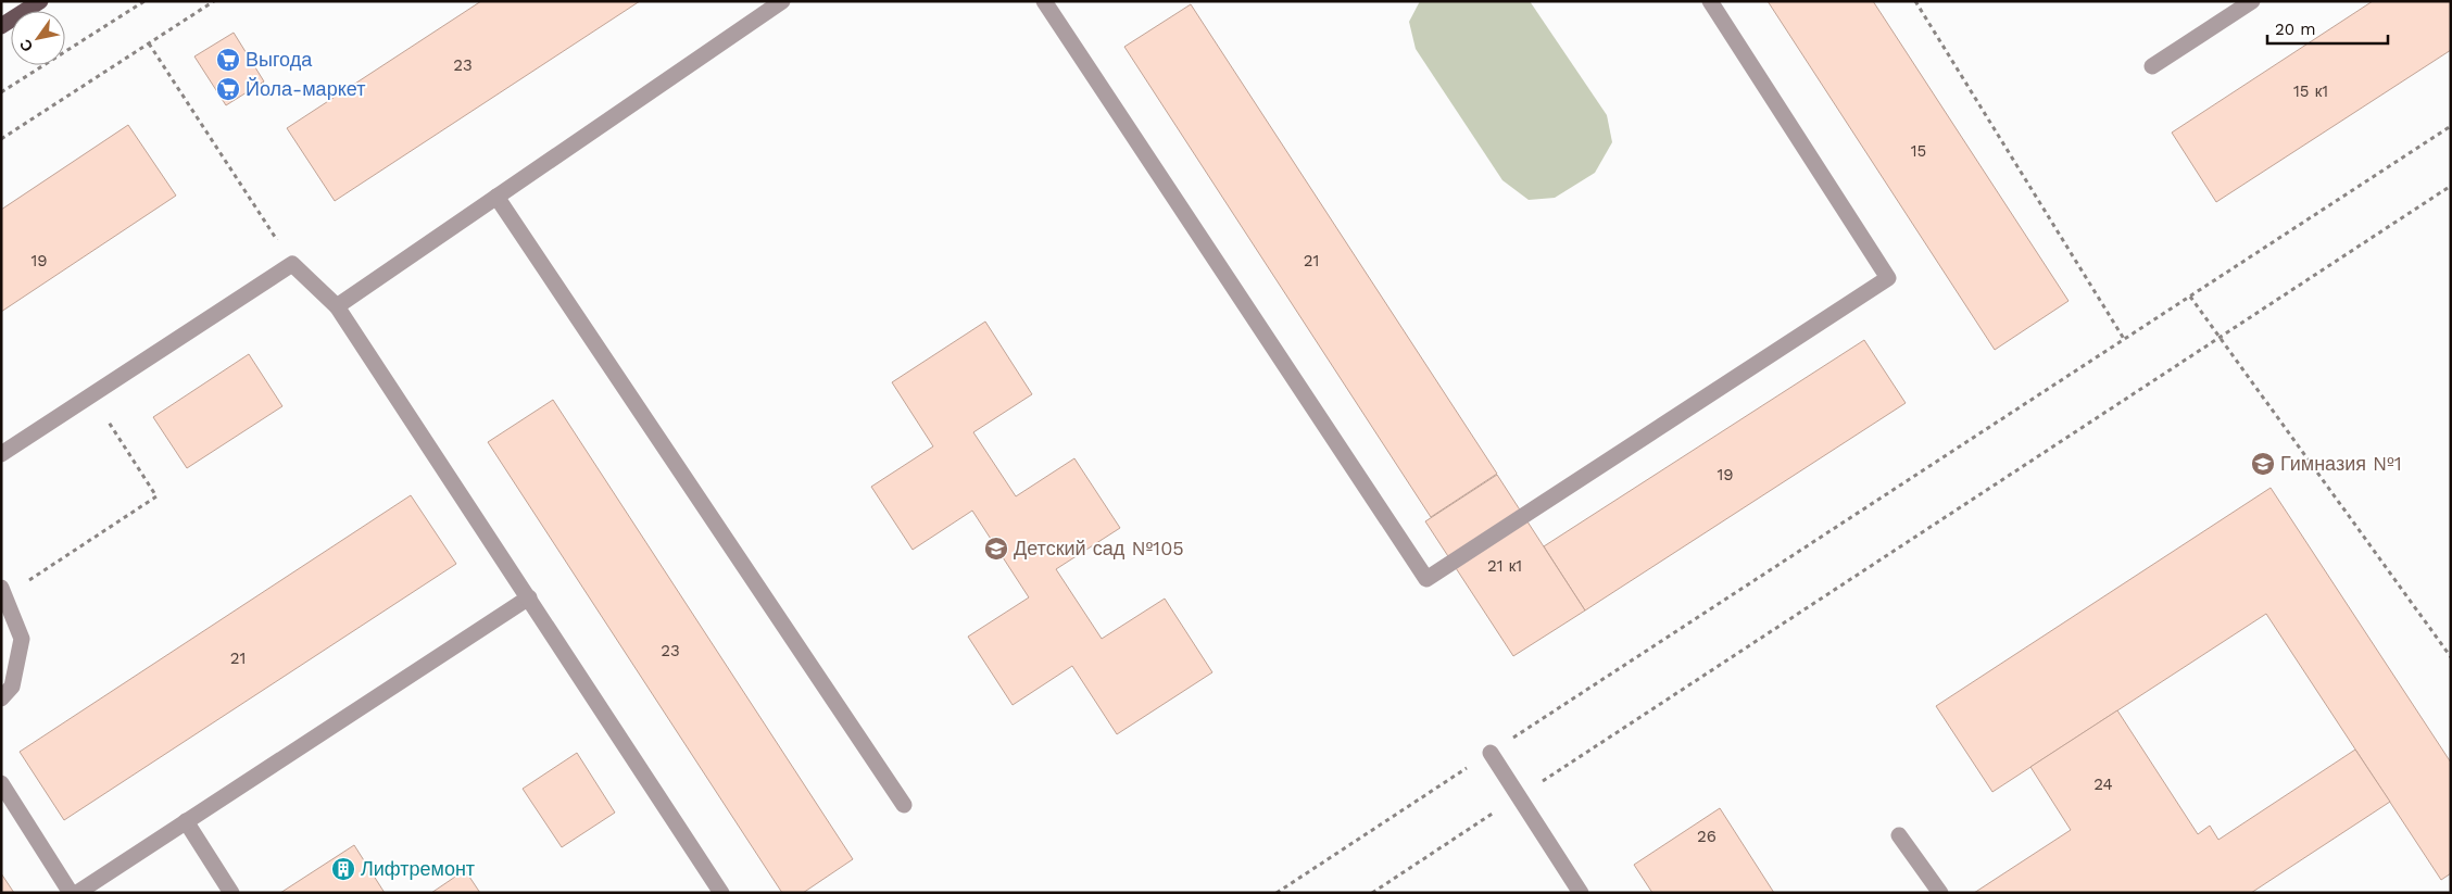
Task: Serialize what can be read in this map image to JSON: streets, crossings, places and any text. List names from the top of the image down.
{
  "places": {
    "supermarket": ["Выгода", "Йола-маркет"],
    "school or university": ["Гимназия №1", "Детский сад №105"],
    "building": ["Лифтремонт"]
  },
  "house_numbers": [
    "23",
    "15 к1",
    "15",
    "19",
    "21",
    "19",
    "21 к1",
    "23",
    "21",
    "24",
    "26"
  ],
  "scale_bar": "20 m",
  "north": "bottom left"
}
